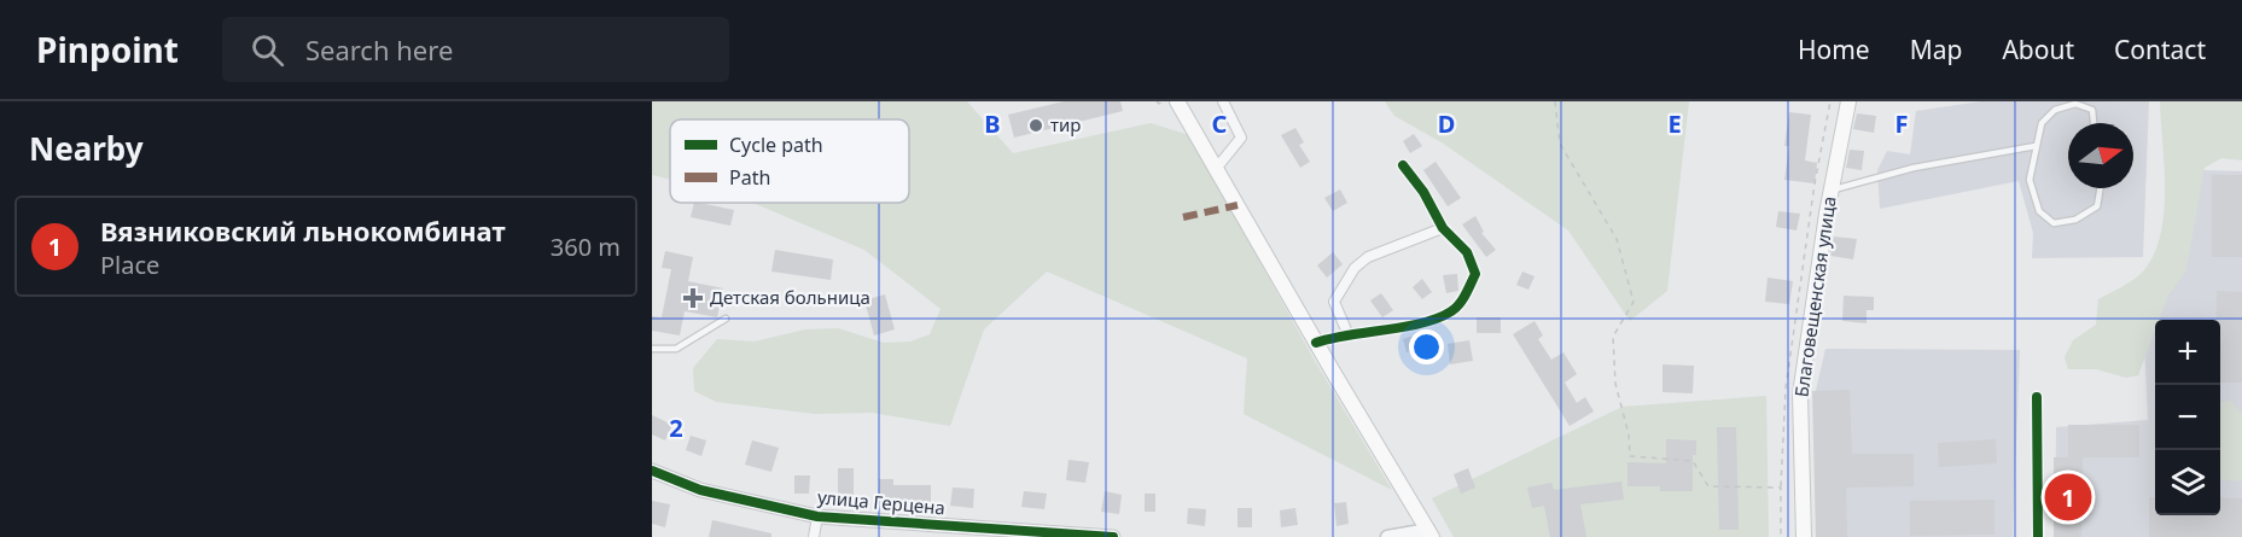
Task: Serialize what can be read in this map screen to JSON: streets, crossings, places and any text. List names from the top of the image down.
{
  "streets": {
    "main road": ["Благовещенская улица"],
    "street": ["улица Герцена"]
  },
  "places": {
    "other": ["тир"],
    "health": ["Детская больница"]
  },
  "legend": ["Cycle path", "Path"],
  "north": "right",
  "page": {
    "header": "Pinpoint",
    "search": "Search here",
    "nav": [
      "Home",
      "Map",
      "About",
      "Contact"
    ],
    "heading": "Nearby",
    "list": [
      {
        "mark": "1",
        "name": "Вязниковский льнокомбинат",
        "note": "Place",
        "value": "360 m"
      }
    ],
    "map_buttons": ["+", "−"],
    "pins": "1"
  },
  "grid": {
    "columns": [
      "B",
      "C",
      "D",
      "E",
      "F"
    ],
    "rows": ["2"]
  }
}
